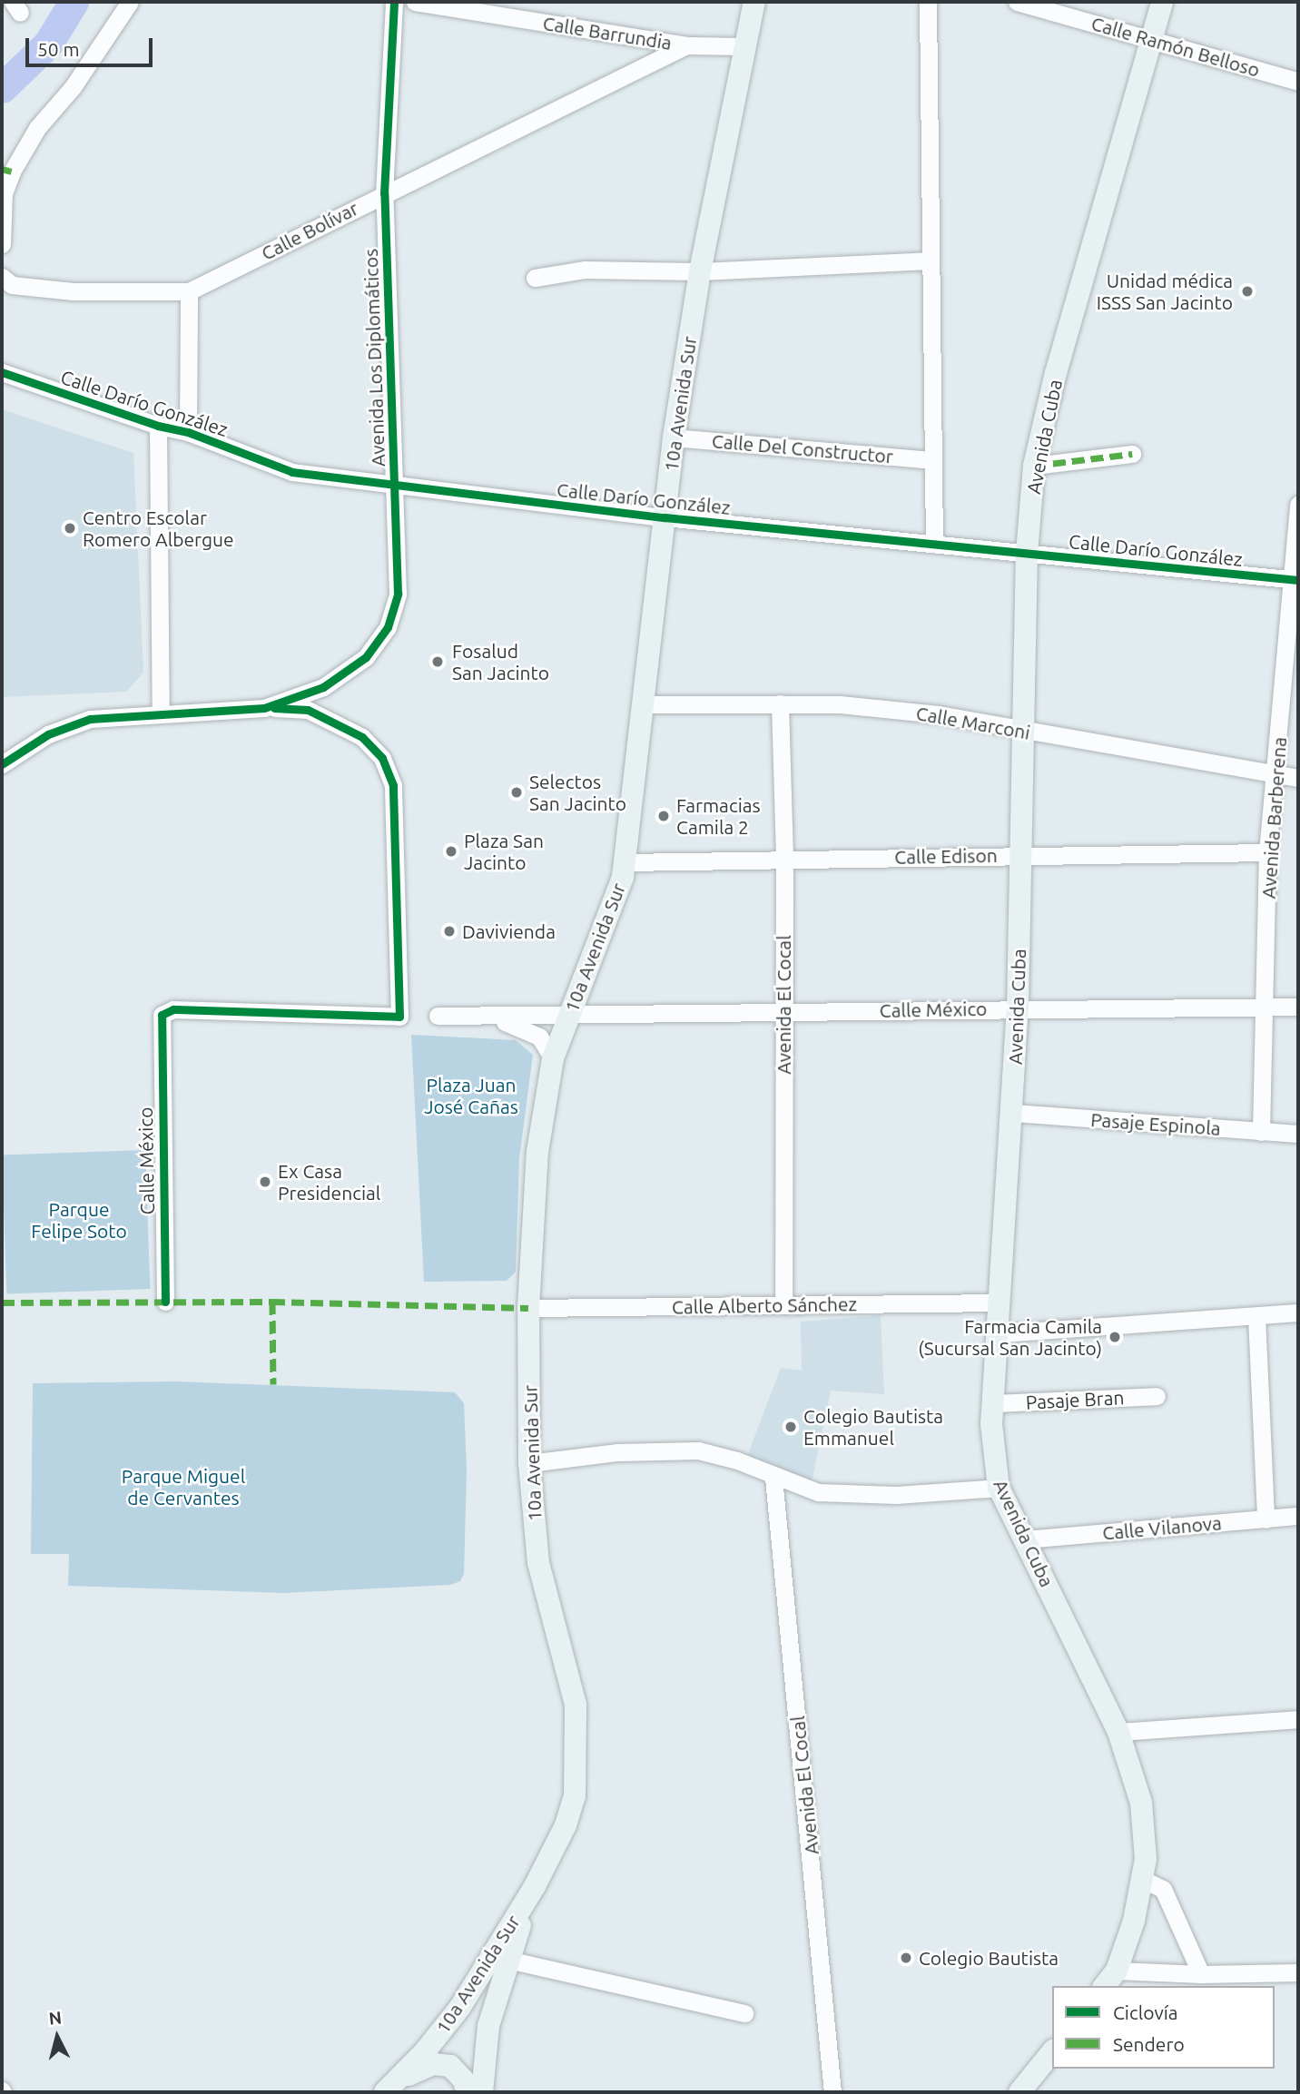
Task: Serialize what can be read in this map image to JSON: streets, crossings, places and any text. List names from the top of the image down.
{
  "streets": {
    "main road": ["10a Avenida Sur", "Avenida Cuba"],
    "street": [
      "Calle Barrundia",
      "Calle Ramón Belloso",
      "Calle Bolívar",
      "Avenida Los Diplomáticos",
      "Calle Darío González",
      "Calle Del Constructor",
      "Calle Marconi",
      "Avenida Barberena",
      "Calle Edison",
      "Avenida El Cocal",
      "Calle México",
      "Pasaje Espinola",
      "Calle Alberto Sánchez",
      "Pasaje Bran",
      "Calle Vilanova"
    ]
  },
  "crossings": [
    ["Calle Barrundia", "Calle Bolívar"],
    ["Calle Ramón Belloso", "Avenida Cuba"],
    ["Calle Bolívar", "Avenida Los Diplomáticos"],
    ["Calle Bolívar", "10a Avenida Sur"],
    ["Avenida Los Diplomáticos", "Calle Darío González"],
    ["Avenida Los Diplomáticos", "Calle México"],
    ["Calle Darío González", "10a Avenida Sur"],
    ["Calle Darío González", "Avenida Cuba"],
    ["Calle Darío González", "Avenida Barberena"],
    ["10a Avenida Sur", "Calle Del Constructor"],
    ["10a Avenida Sur", "Calle Marconi"],
    ["10a Avenida Sur", "Calle Edison"],
    ["10a Avenida Sur", "Calle México"],
    ["10a Avenida Sur", "Calle Alberto Sánchez"],
    ["Avenida Cuba", "Calle Marconi"],
    ["Avenida Cuba", "Calle Edison"],
    ["Avenida Cuba", "Calle México"],
    ["Avenida Cuba", "Pasaje Espinola"],
    ["Avenida Cuba", "Calle Alberto Sánchez"],
    ["Avenida Cuba", "Pasaje Bran"],
    ["Avenida Cuba", "Calle Vilanova"],
    ["Calle Marconi", "Avenida Barberena"],
    ["Calle Marconi", "Avenida El Cocal"],
    ["Avenida Barberena", "Calle Edison"],
    ["Avenida Barberena", "Calle México"],
    ["Avenida Barberena", "Pasaje Espinola"],
    ["Calle Edison", "Avenida El Cocal"],
    ["Avenida El Cocal", "Calle México"],
    ["Avenida El Cocal", "Calle Alberto Sánchez"]
  ],
  "parks": ["Plaza Juan José Cañas", "Parque Felipe Soto", "Parque Miguel de Cervantes"],
  "places": [
    "Unidad médica ISSS San Jacinto",
    "Centro Escolar Romero Albergue",
    "Fosalud San Jacinto",
    "Selectos San Jacinto",
    "Farmacias Camila 2",
    "Plaza San Jacinto",
    "Davivienda",
    "Ex Casa Presidencial",
    "Farmacia Camila (Sucursal San Jacinto)",
    "Colegio Bautista Emmanuel",
    "Colegio Bautista"
  ],
  "legend": ["Ciclovía", "Sendero"],
  "scale_bar": "50 m",
  "north": "top"
}
